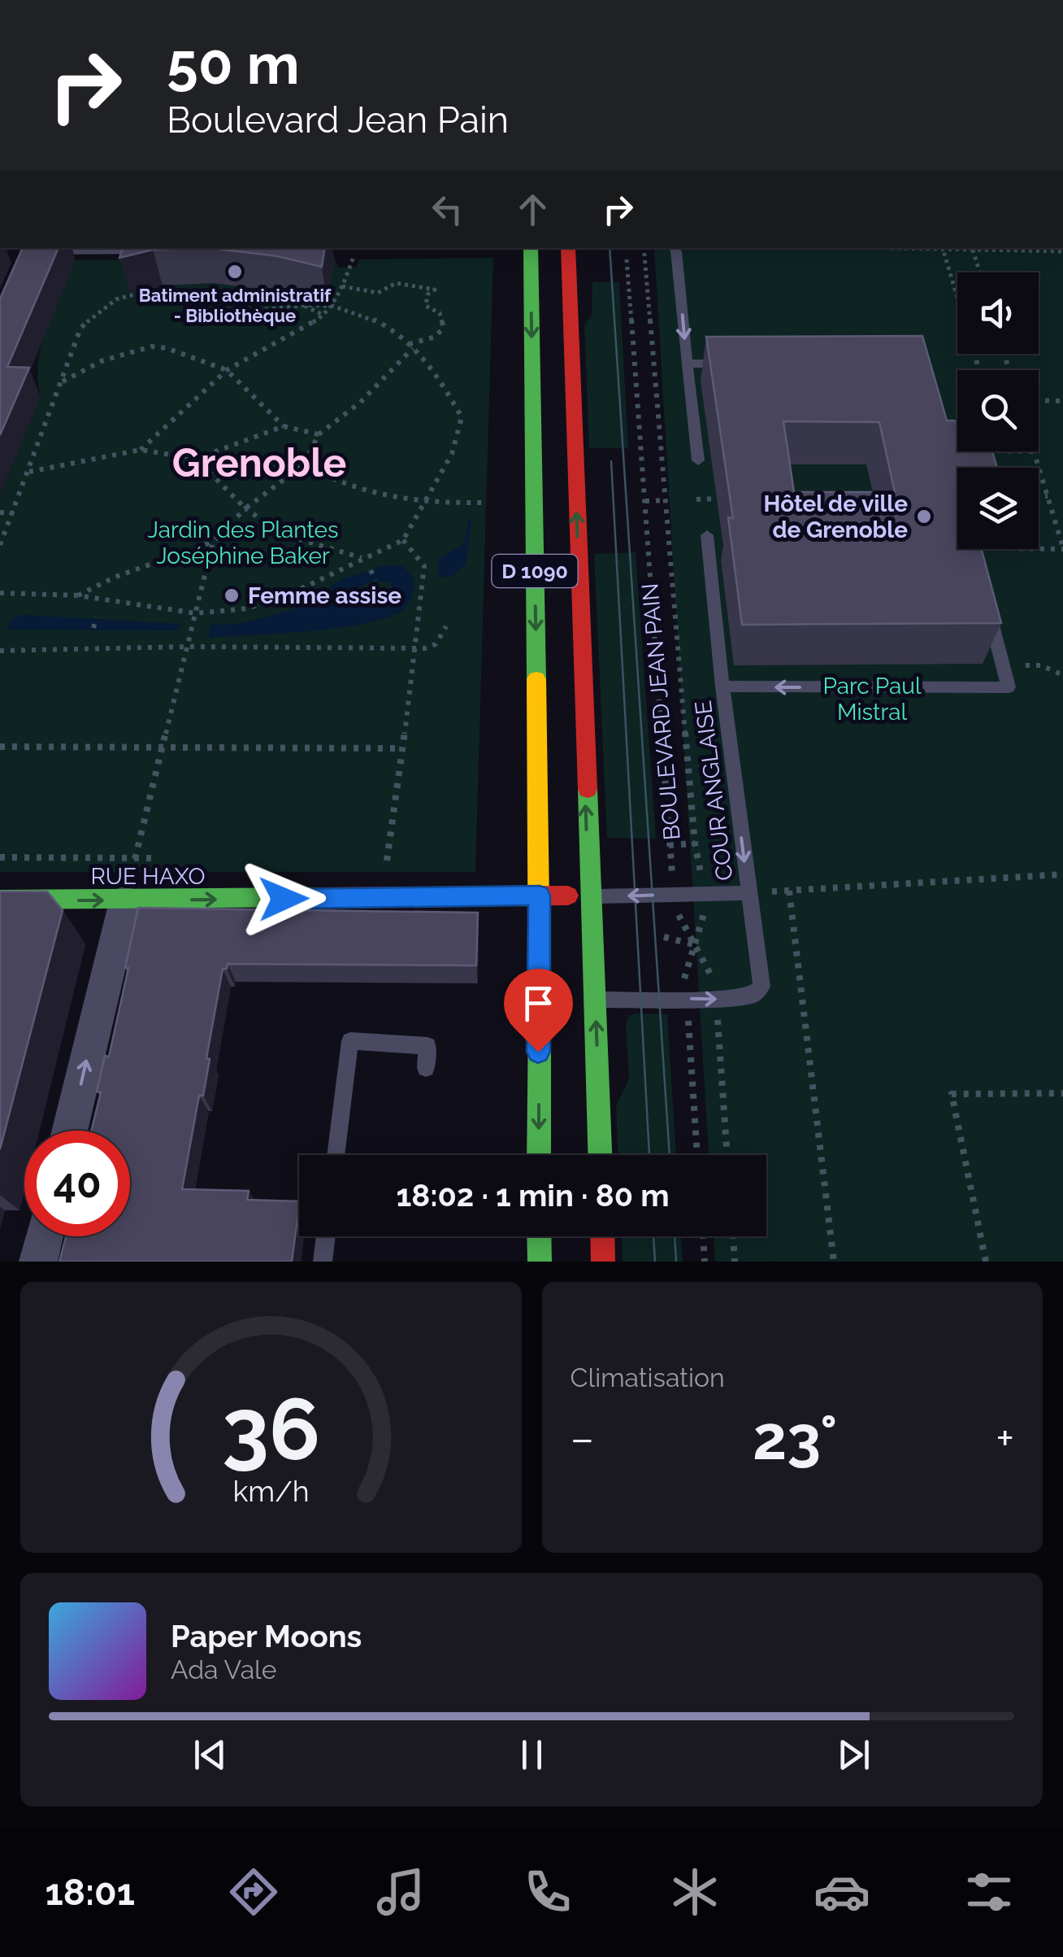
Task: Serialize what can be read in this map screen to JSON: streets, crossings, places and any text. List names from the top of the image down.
{
  "streets": {
    "main road": ["D 1090", "RUE HAXO"],
    "lane": ["COUR ANGLAISE"],
    "path": ["BOULEVARD JEAN PAIN"]
  },
  "crossings": [
    ["D 1090", "RUE HAXO"]
  ],
  "one_way": ["RUE HAXO"],
  "districts": ["Grenoble"],
  "parks": ["Jardin des Plantes Joséphine Baker", "Parc Paul Mistral"],
  "places": ["Batiment administratif - Bibliothèque", "Hôtel de ville de Grenoble", "Femme assise"],
  "page": {
    "turn": ["50 m", "Boulevard Jean Pain"],
    "limit": "40",
    "trip": "18:02 · 1 min · 80 m",
    "tile": "Climatisation",
    "heat": ["−", "23°", "+"],
    "song": ["Paper Moons", "Ada Vale"],
    "tabs": "18:01",
    "gauge": ["36", "km/h"]
  }
}
